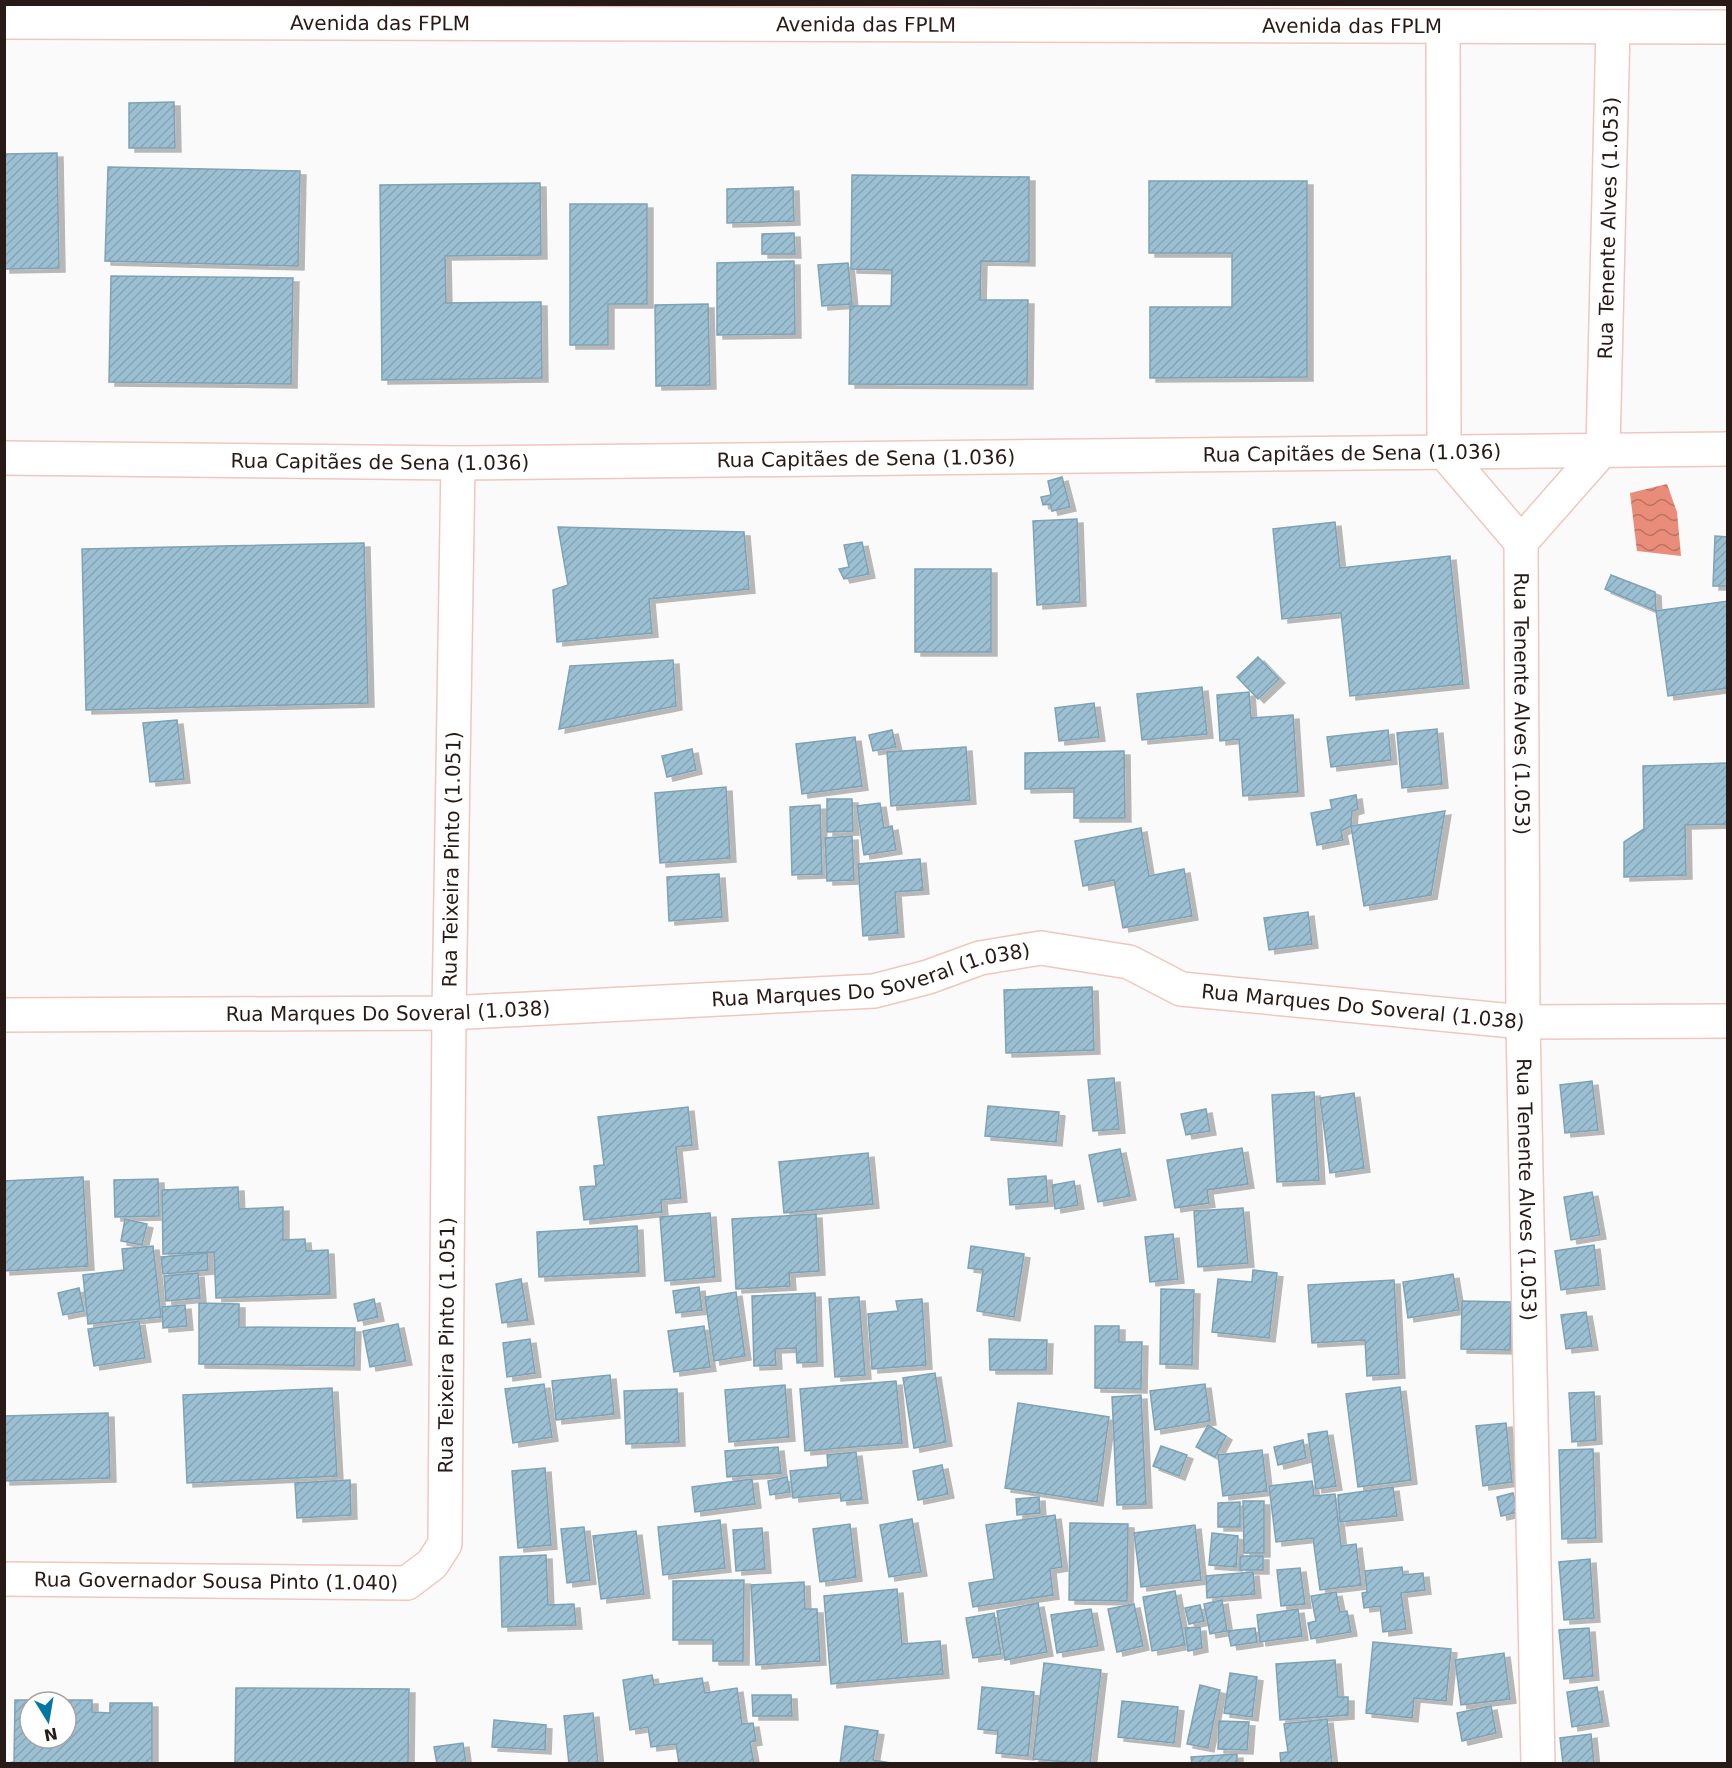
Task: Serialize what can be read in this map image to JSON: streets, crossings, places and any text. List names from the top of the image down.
{
  "streets": {
    "street": [
      "Avenida das FPLM",
      "Rua Tenente Alves (1.053)",
      "Rua Capitães de Sena (1.036)",
      "Rua Teixeira Pinto (1.051)",
      "Rua Marques Do Soveral (1.038)",
      "Rua Governador Sousa Pinto (1.040)"
    ]
  },
  "crossings": [
    ["Avenida das FPLM", "Rua Tenente Alves (1.053)"],
    ["Rua Tenente Alves (1.053)", "Rua Capitães de Sena (1.036)"],
    ["Rua Tenente Alves (1.053)", "Rua Marques Do Soveral (1.038)"],
    ["Rua Capitães de Sena (1.036)", "Rua Teixeira Pinto (1.051)"],
    ["Rua Teixeira Pinto (1.051)", "Rua Marques Do Soveral (1.038)"],
    ["Rua Teixeira Pinto (1.051)", "Rua Governador Sousa Pinto (1.040)"]
  ],
  "north": "bottom"
}
